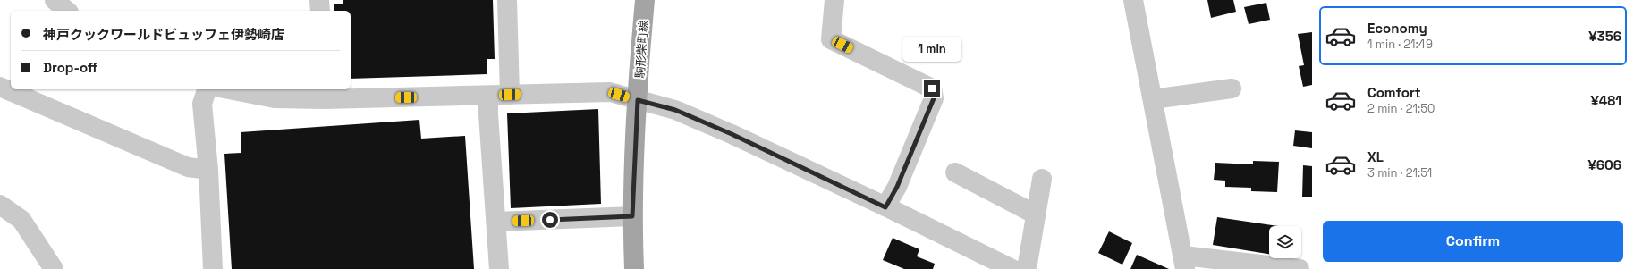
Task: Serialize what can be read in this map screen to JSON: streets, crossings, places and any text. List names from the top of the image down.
{
  "streets": {
    "main road": ["駒形柴町線"]
  },
  "page": {
    "list": [
      {
        "name": "Economy",
        "note": "1 min · 21:49",
        "value": "¥356"
      },
      {
        "name": "Comfort",
        "note": "2 min · 21:50",
        "value": "¥481"
      },
      {
        "name": "XL",
        "note": "3 min · 21:51",
        "value": "¥606"
      }
    ],
    "banner": ["神戸クックワールドビュッフェ伊勢崎店", "Drop-off"],
    "bubble": "1 min",
    "buttons": "Confirm"
  }
}
